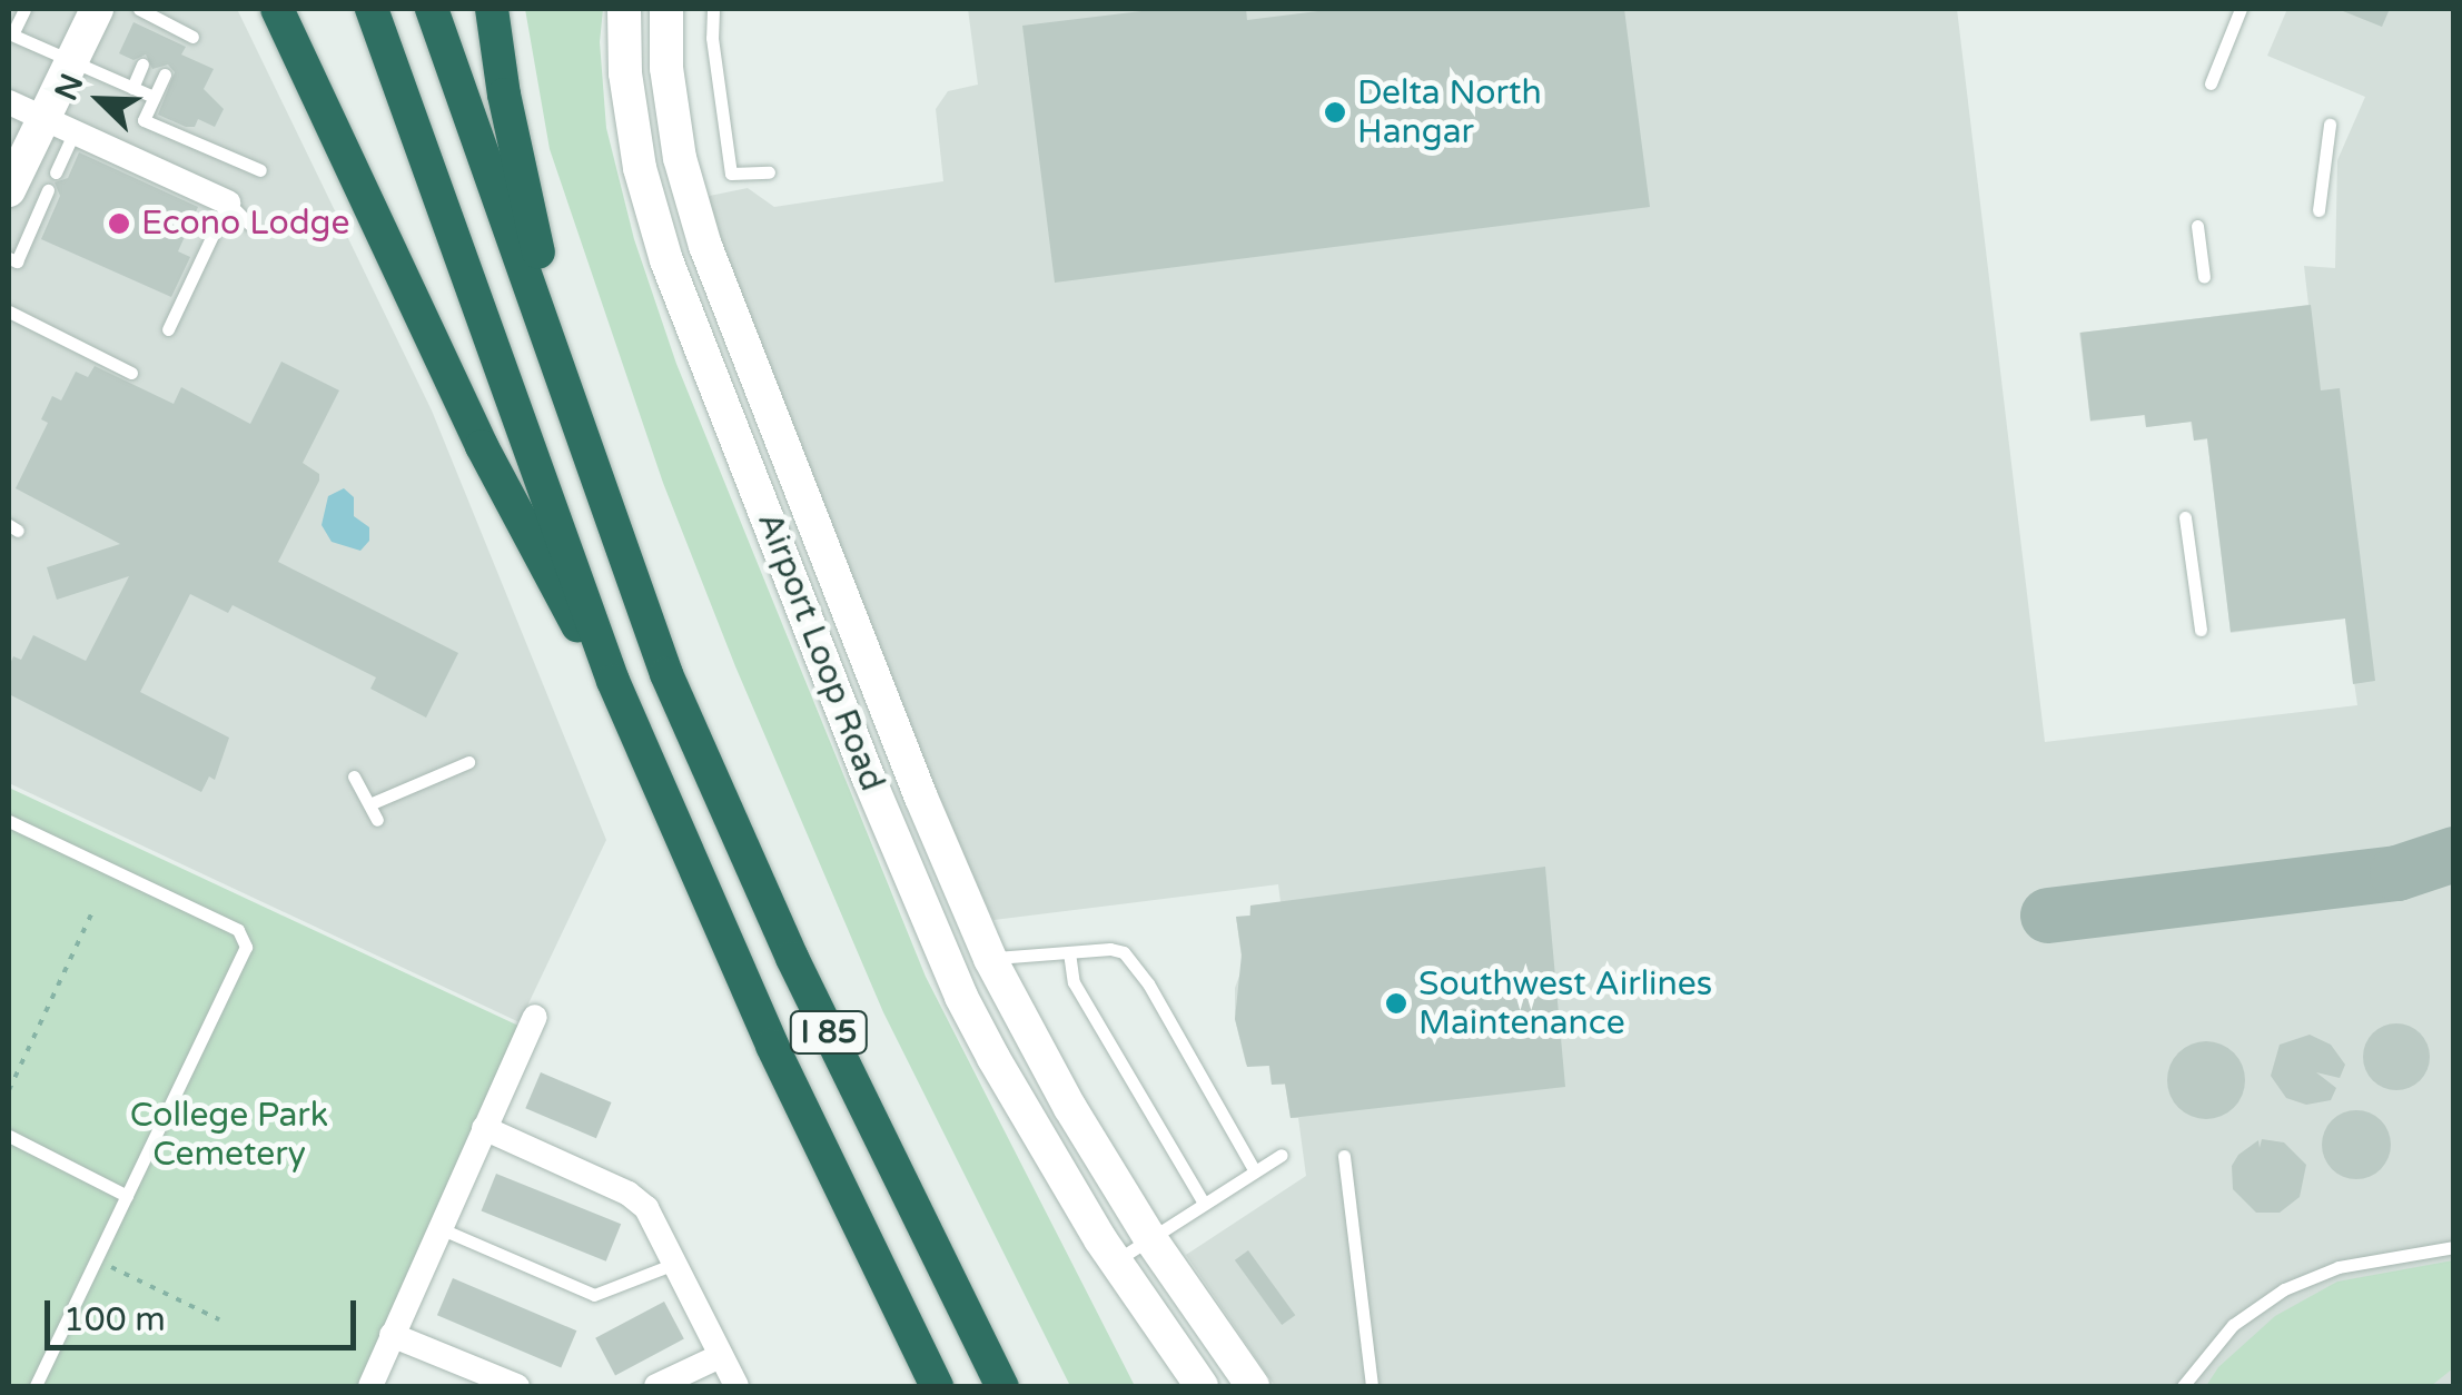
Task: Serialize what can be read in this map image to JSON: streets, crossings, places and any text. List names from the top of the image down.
{
  "streets": {
    "highway": ["I 85"],
    "main road": ["Airport Loop Road"]
  },
  "parks": ["College Park Cemetery"],
  "places": ["Delta North Hangar", "Econo Lodge", "Southwest Airlines Maintenance"],
  "scale_bar": "100 m",
  "north": "top left"
}
